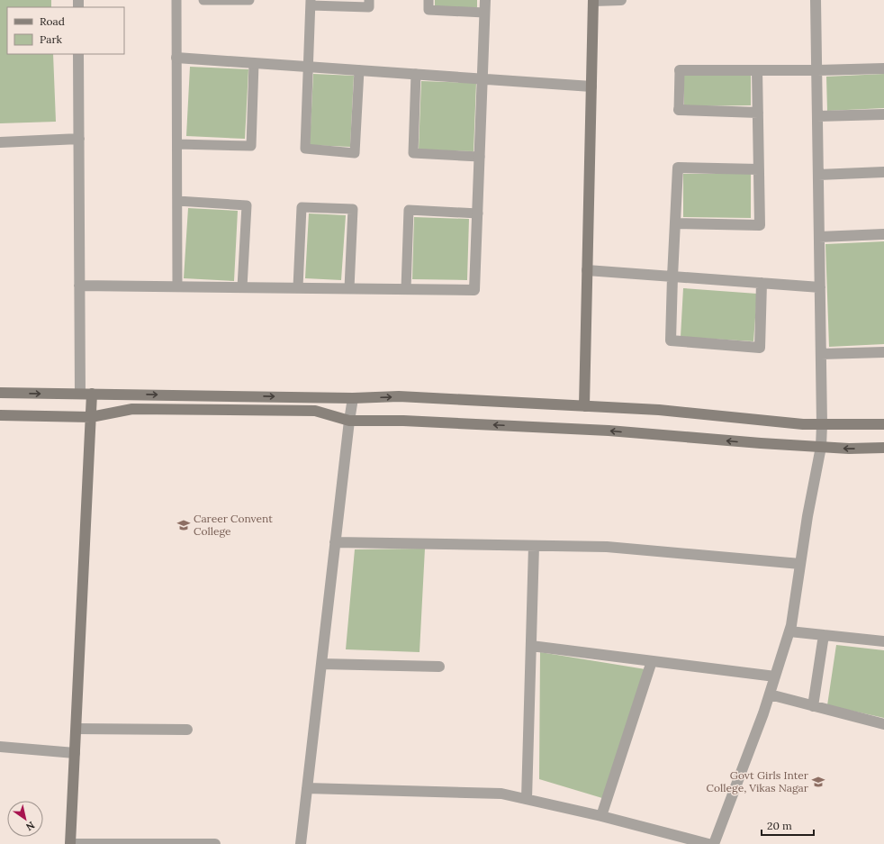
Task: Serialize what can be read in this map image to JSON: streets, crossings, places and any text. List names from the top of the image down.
{
  "places": {
    "school or university": ["Career Convent College", "Govt Girls Inter College, Vikas Nagar"]
  },
  "legend": ["Road", "Park"],
  "scale_bar": "20 m",
  "north": "bottom right"
}
